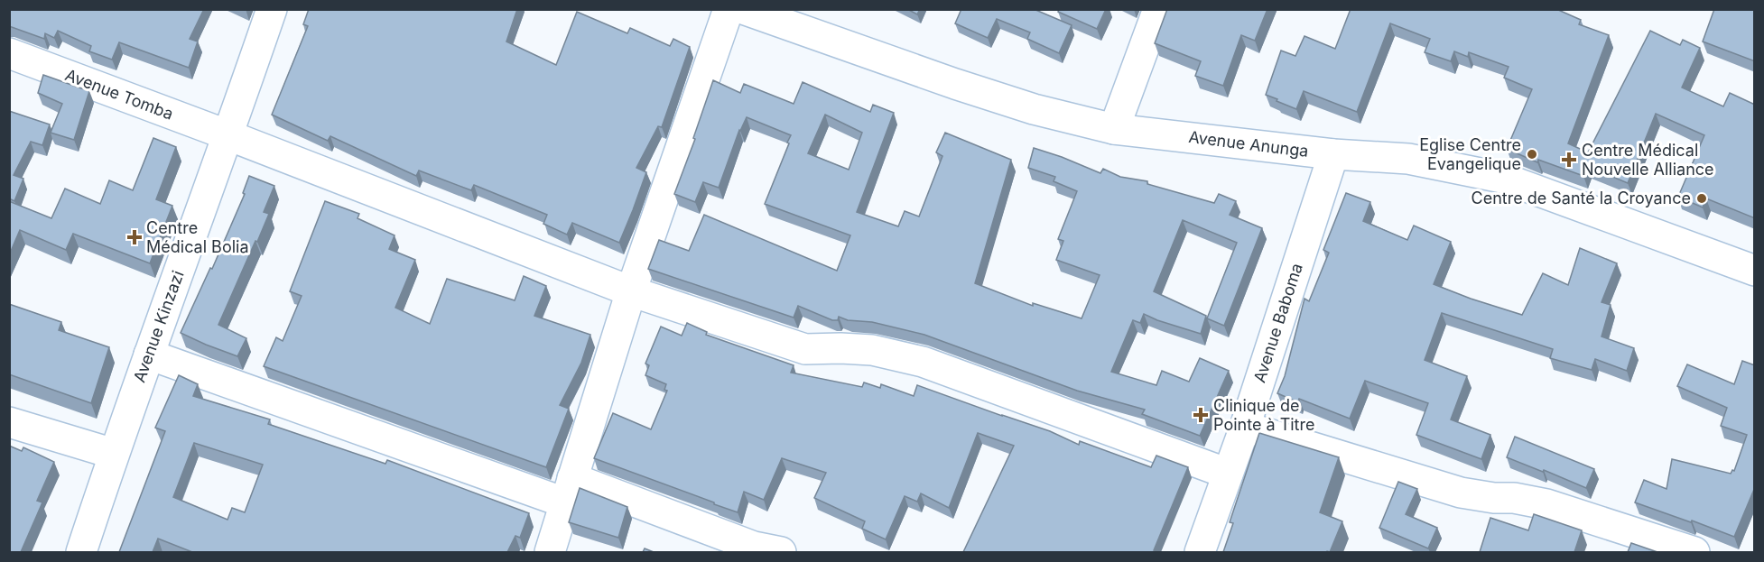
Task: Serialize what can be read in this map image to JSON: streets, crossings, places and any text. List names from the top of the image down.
{
  "streets": {
    "street": [
      "Avenue Tomba",
      "Avenue Anunga",
      "Avenue Baboma",
      "Avenue Kinzazi"
    ]
  },
  "crossings": [
    ["Avenue Tomba", "Avenue Baboma"],
    ["Avenue Tomba", "Avenue Kinzazi"],
    ["Avenue Anunga", "Avenue Baboma"]
  ],
  "places": {
    "other": ["Eglise Centre Evangelique", "Centre de Santé la Croyance"],
    "health": ["Centre Médical Nouvelle Alliance", "Centre Médical Bolia", "Clinique de Pointe à Titre"]
  }
}
